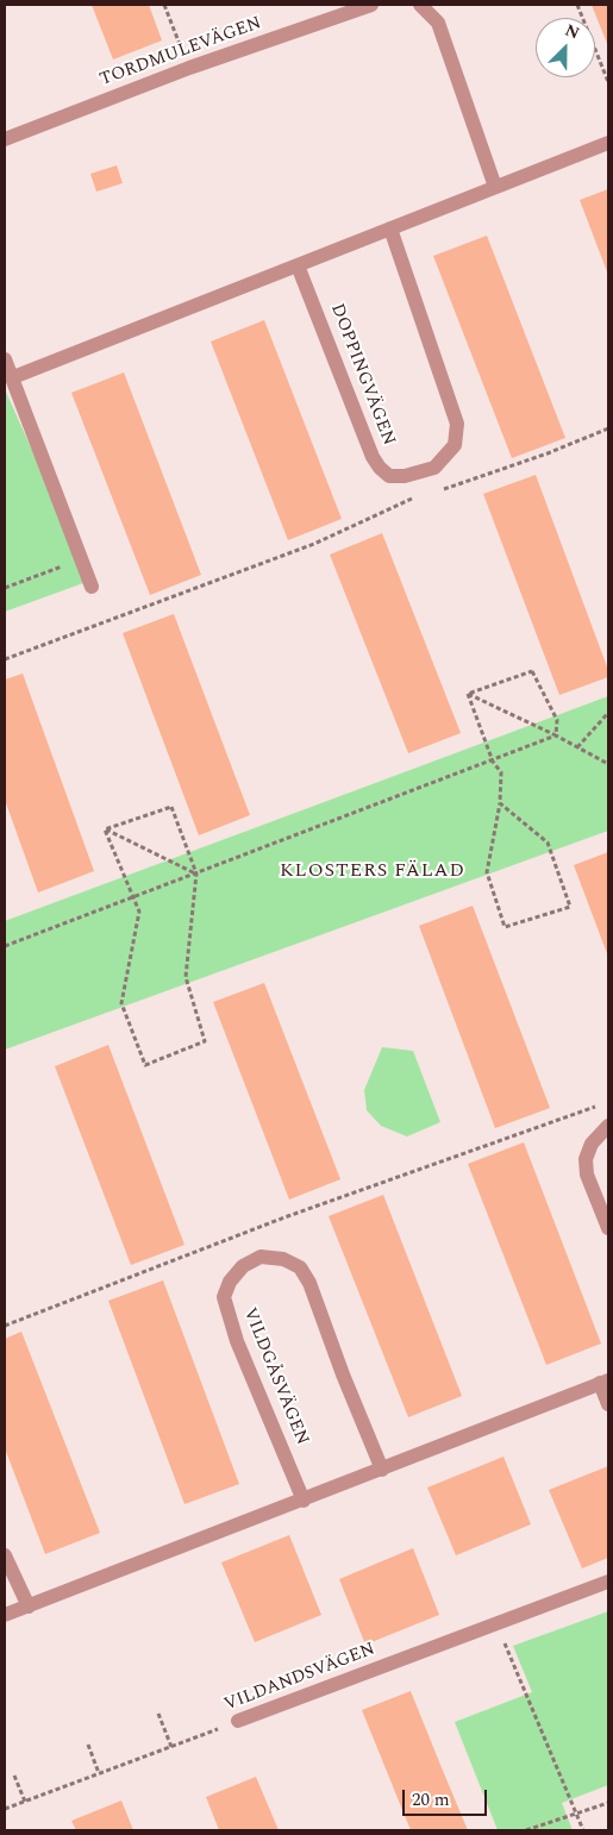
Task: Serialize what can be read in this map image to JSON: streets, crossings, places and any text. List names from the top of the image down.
{
  "streets": {
    "street": [
      "TORDMULEVÄGEN",
      "DOPPINGVÄGEN",
      "VILDGÅSVÄGEN",
      "VILDANDSVÄGEN"
    ]
  },
  "districts": ["KLOSTERS FÄLAD"],
  "scale_bar": "20 m",
  "north": "top right"
}
